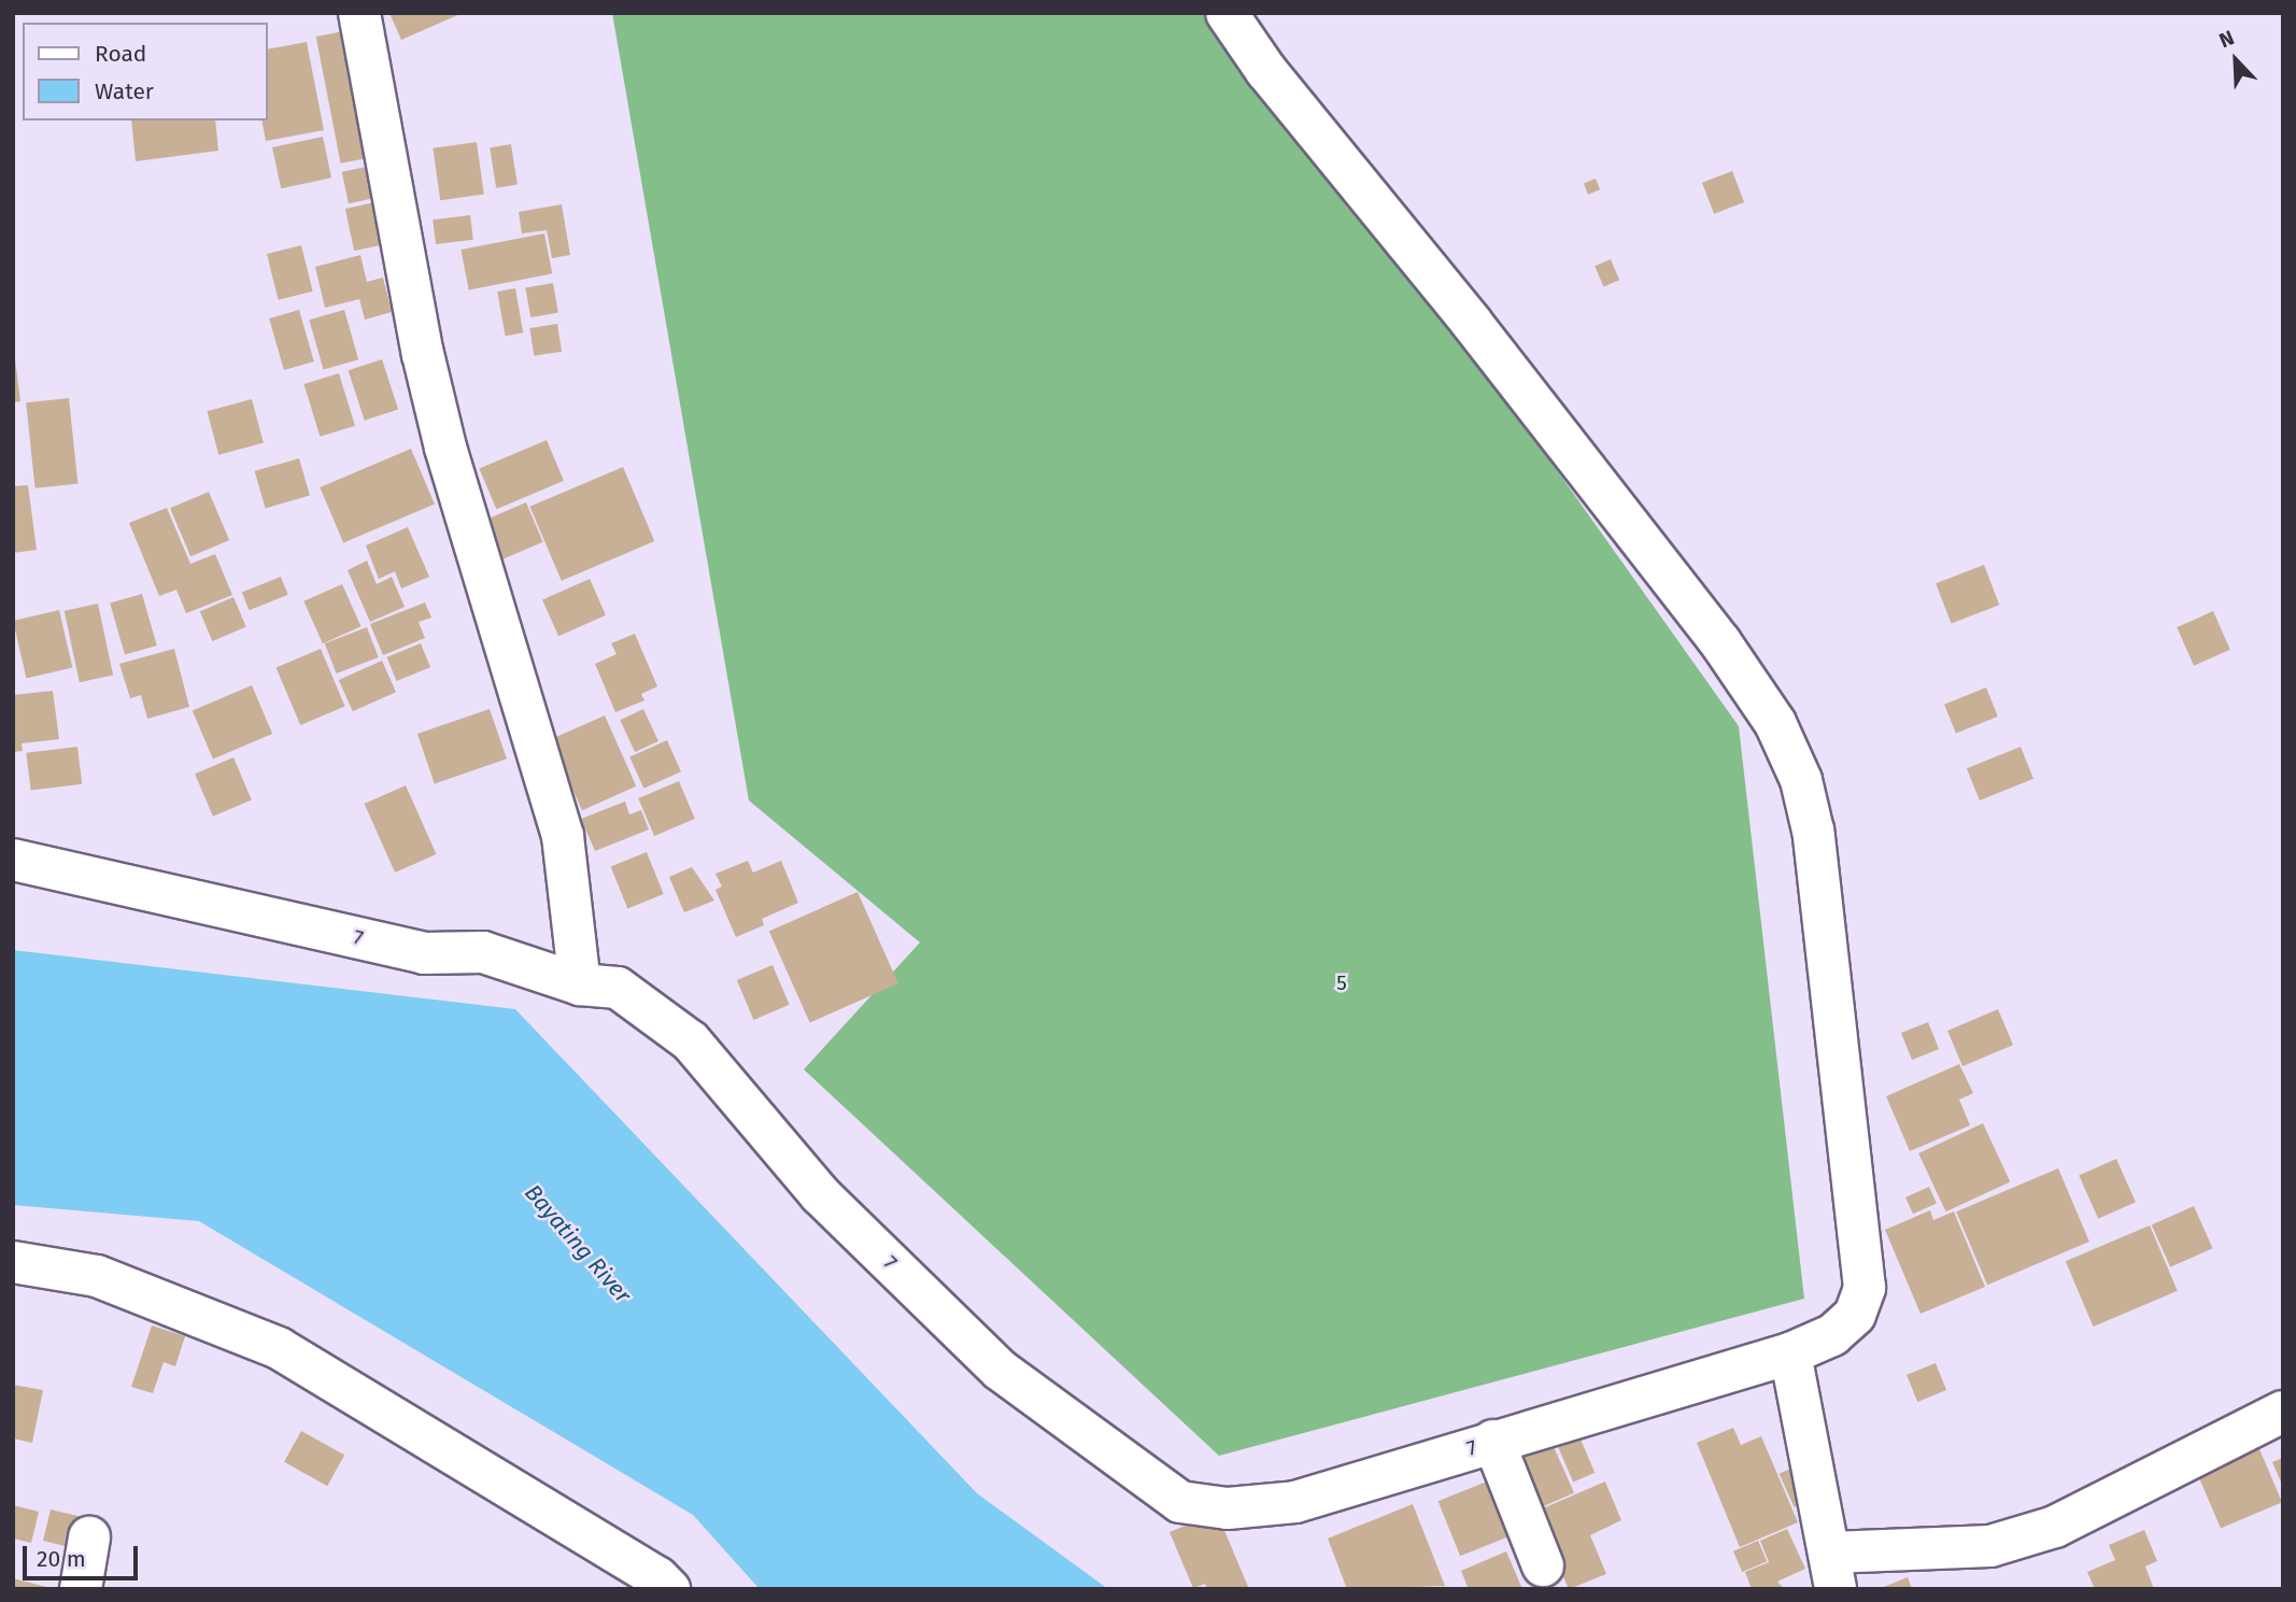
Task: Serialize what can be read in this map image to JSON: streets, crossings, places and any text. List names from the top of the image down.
{
  "streets": {
    "street": ["7"]
  },
  "water": ["Bayating River"],
  "parks": ["5"],
  "legend": ["Road", "Water"],
  "scale_bar": "20 m",
  "north": "top left"
}
